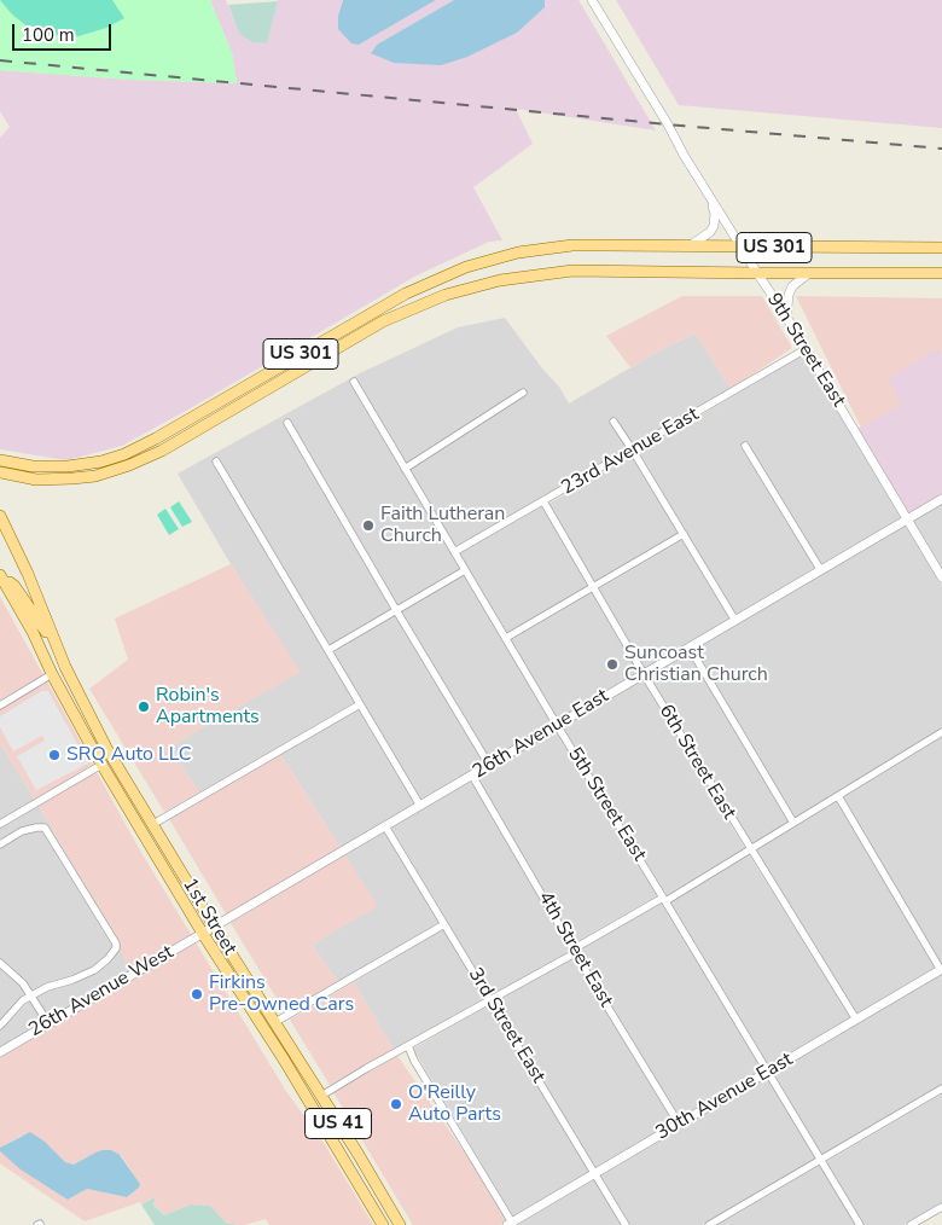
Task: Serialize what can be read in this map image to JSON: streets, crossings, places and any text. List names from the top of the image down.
{
  "streets": {
    "main road": ["US 301", "1st Street", "US 41"],
    "street": [
      "9th Street East",
      "23rd Avenue East",
      "26th Avenue East",
      "6th Street East",
      "5th Street East",
      "4th Street East",
      "26th Avenue West",
      "3rd Street East",
      "30th Avenue East"
    ]
  },
  "crossings": [
    ["US 301", "9th Street East"],
    ["9th Street East", "23rd Avenue East"],
    ["9th Street East", "26th Avenue East"],
    ["23rd Avenue East", "6th Street East"],
    ["23rd Avenue East", "5th Street East"],
    ["26th Avenue East", "6th Street East"],
    ["26th Avenue East", "5th Street East"],
    ["26th Avenue East", "1st Street"],
    ["26th Avenue East", "4th Street East"],
    ["26th Avenue East", "26th Avenue West"],
    ["26th Avenue East", "3rd Street East"],
    ["6th Street East", "30th Avenue East"],
    ["5th Street East", "30th Avenue East"],
    ["1st Street", "26th Avenue West"],
    ["1st Street", "US 41"],
    ["4th Street East", "30th Avenue East"],
    ["3rd Street East", "30th Avenue East"]
  ],
  "places": [
    "Faith Lutheran Church",
    "Suncoast Christian Church",
    "Robin's Apartments",
    "SRQ Auto LLC",
    "Firkins Pre-Owned Cars",
    "O'Reilly Auto Parts"
  ],
  "scale_bar": "100 m"
}
